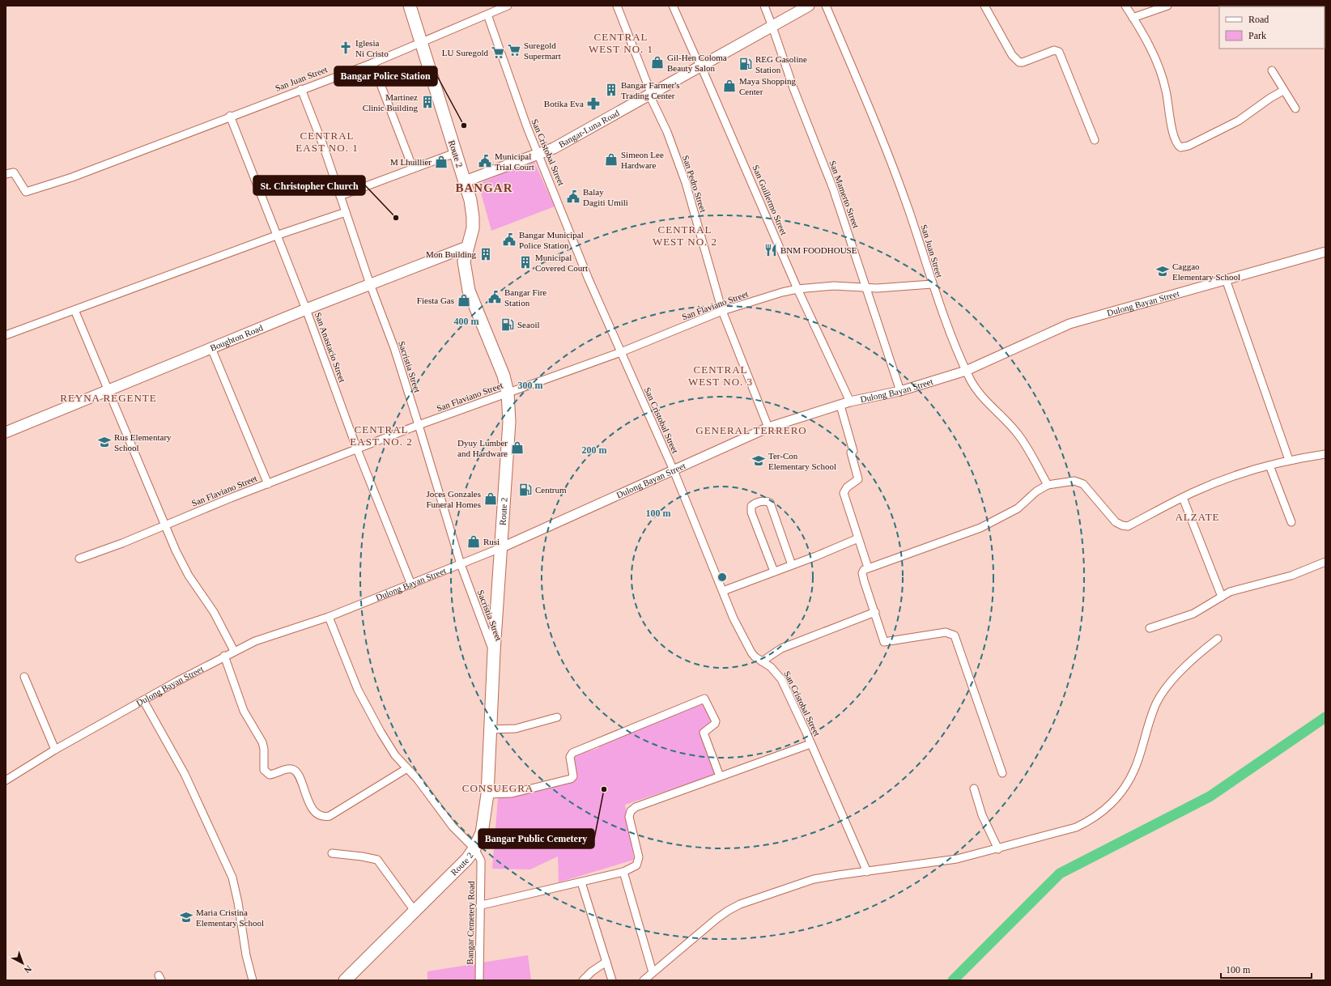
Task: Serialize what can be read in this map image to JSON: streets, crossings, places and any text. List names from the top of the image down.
{
  "streets": {
    "highway": ["Route 2"],
    "main road": ["Bangar-Luna Road", "Boughton Road"],
    "street": [
      "San Juan Street",
      "San Cristobal Street",
      "San Pedro Street",
      "San Mamerto Street",
      "San Guillermo Street",
      "Dulong Bayan Street",
      "San Flaviano Street",
      "San Anastacio Street",
      "Sacristia Street",
      "Bangar Cemetery Road"
    ]
  },
  "crossings": [
    ["San Juan Street", "San Cristobal Street"],
    ["San Juan Street", "Route 2"],
    ["San Juan Street", "Dulong Bayan Street"],
    ["San Juan Street", "San Flaviano Street"],
    ["San Juan Street", "San Anastacio Street"],
    ["San Juan Street", "Sacristia Street"],
    ["Bangar-Luna Road", "San Cristobal Street"],
    ["Bangar-Luna Road", "Route 2"],
    ["Bangar-Luna Road", "San Pedro Street"],
    ["Bangar-Luna Road", "San Mamerto Street"],
    ["Bangar-Luna Road", "San Guillermo Street"],
    ["San Cristobal Street", "Dulong Bayan Street"],
    ["San Cristobal Street", "San Flaviano Street"],
    ["Route 2", "Dulong Bayan Street"],
    ["Route 2", "San Flaviano Street"],
    ["Route 2", "Boughton Road"],
    ["Route 2", "Sacristia Street"],
    ["Route 2", "Bangar Cemetery Road"],
    ["San Pedro Street", "Dulong Bayan Street"],
    ["San Pedro Street", "San Flaviano Street"],
    ["San Mamerto Street", "Dulong Bayan Street"],
    ["San Mamerto Street", "San Flaviano Street"],
    ["San Guillermo Street", "Dulong Bayan Street"],
    ["San Guillermo Street", "San Flaviano Street"],
    ["Dulong Bayan Street", "San Anastacio Street"],
    ["Dulong Bayan Street", "Sacristia Street"],
    ["San Flaviano Street", "San Anastacio Street"],
    ["San Flaviano Street", "Sacristia Street"],
    ["Boughton Road", "San Anastacio Street"],
    ["Boughton Road", "Sacristia Street"]
  ],
  "districts": [
    "CENTRAL WEST NO. 1",
    "CENTRAL EAST NO. 1",
    "BANGAR",
    "CENTRAL WEST NO. 2",
    "CENTRAL WEST NO. 3",
    "REYNA REGENTE",
    "CENTRAL EAST NO. 2",
    "GENERAL TERRERO",
    "ALZATE",
    "CONSUEGRA"
  ],
  "places": {
    "church": ["Iglesia Ni Cristo"],
    "supermarket": ["Suregold Supermart", "LU Suregold"],
    "shop": [
      "Gil-Hen Coloma Beauty Salon",
      "Maya Shopping Center",
      "Simeon Lee Hardware",
      "M Lhuillier",
      "Fiesta Gas",
      "Dyuy Lumber and Hardware",
      "Joces Gonzales Funeral Homes",
      "Rusi"
    ],
    "fuel station": ["REG Gasoline Station", "Seaoil", "Centrum"],
    "building": [
      "Bangar Farmer's Trading Center",
      "Martinez Clinic Building",
      "Mon Building",
      "Municipal Covered Court"
    ],
    "pharmacy": ["Botika Eva"],
    "other": ["Bangar Police Station", "St. Christopher Church", "Bangar Public Cemetery"],
    "public building": [
      "Municipal Trial Court",
      "Balay Dagiti Umili",
      "Bangar Municipal Police Station",
      "Bangar Fire Station"
    ],
    "restaurant": ["BNM FOODHOUSE"],
    "school or university": [
      "Caggao Elementary School",
      "Rus Elementary School",
      "Ter-Con Elementary School",
      "Maria Cristina Elementary School"
    ]
  },
  "legend": ["Road", "Park"],
  "scale_bar": "100 m",
  "north": "bottom right",
  "rings": [
    "400 m",
    "300 m",
    "200 m",
    "100 m"
  ]
}
